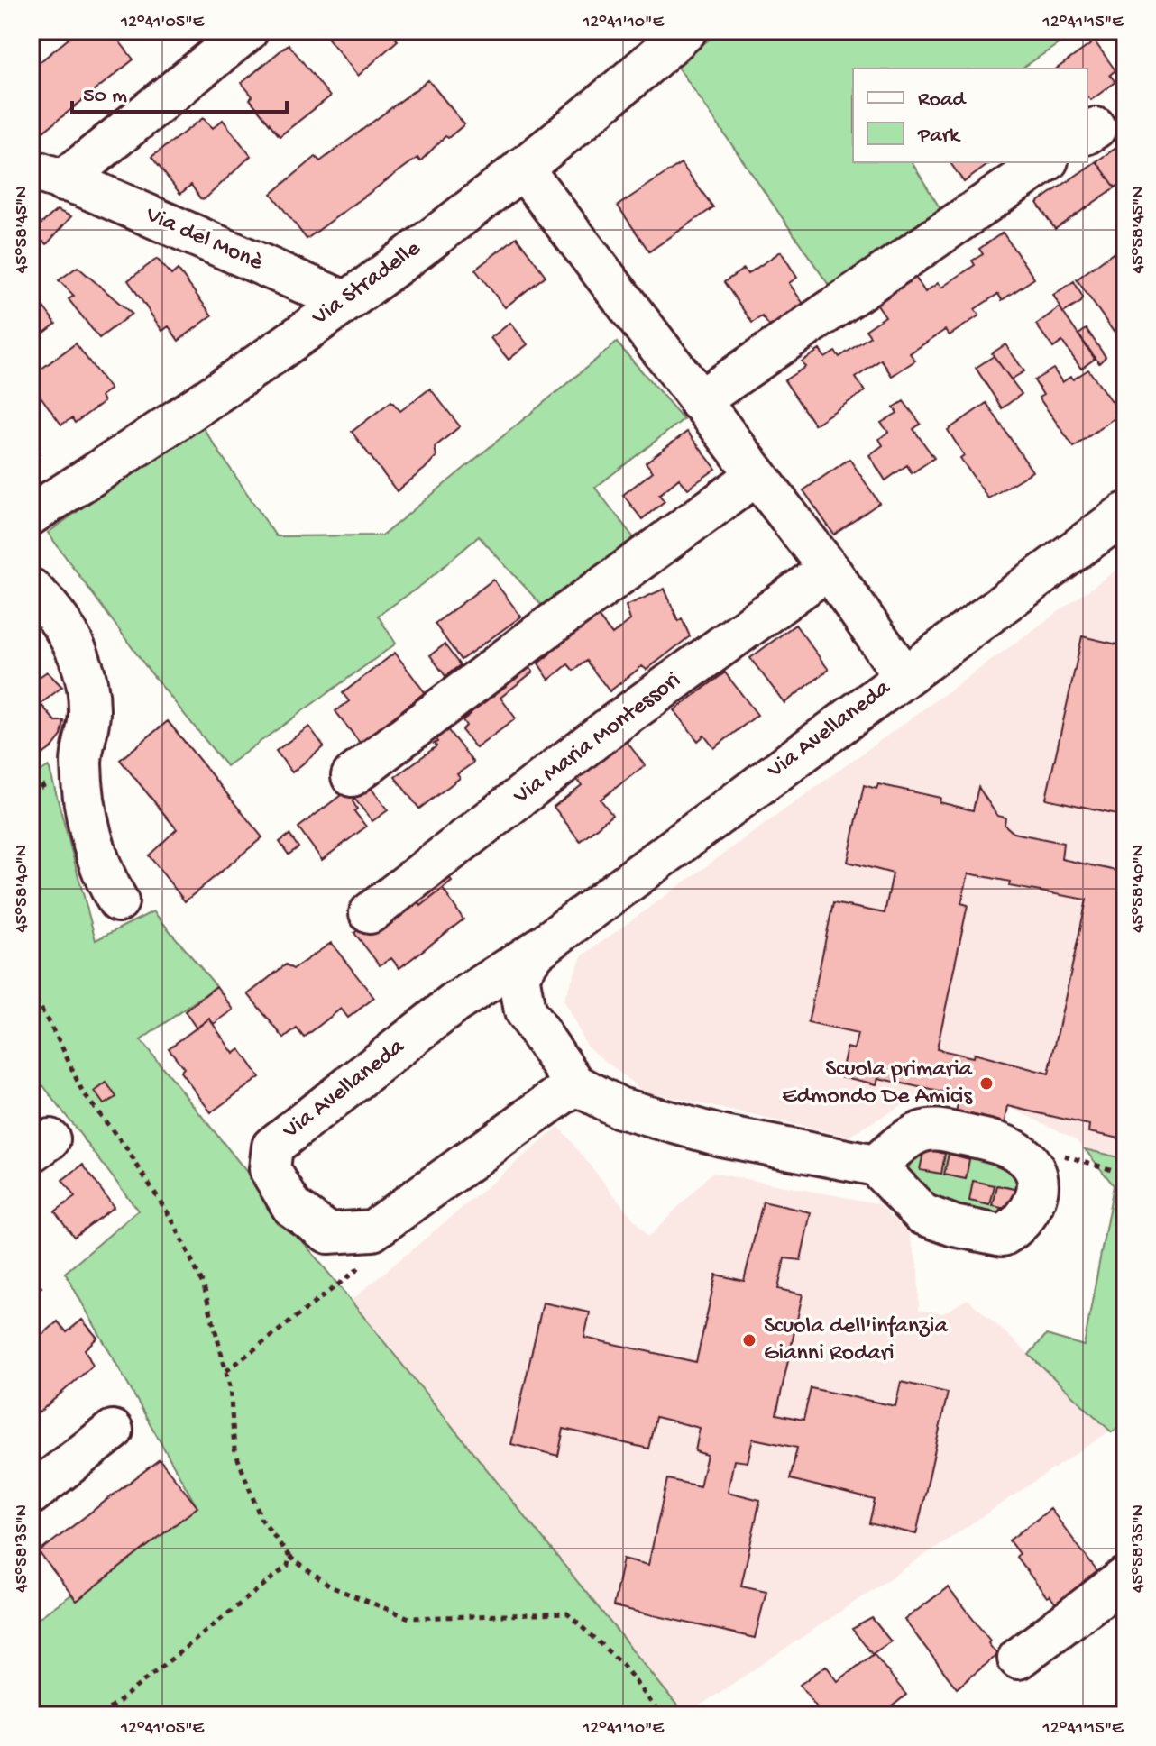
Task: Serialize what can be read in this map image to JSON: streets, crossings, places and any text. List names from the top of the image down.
{
  "streets": {
    "street": [
      "Via del Monè",
      "Via Stradelle",
      "Via Avellaneda",
      "Via Maria Montessori"
    ]
  },
  "crossings": [
    ["Via del Monè", "Via Stradelle"]
  ],
  "places": ["Scuola primaria Edmondo De Amicis", "Scuola dell'infanzia Gianni Rodari"],
  "legend": ["Road", "Park"],
  "scale_bar": "50 m",
  "coordinates": [
    "12°41'05\"E",
    "12°41'10\"E",
    "12°41'15\"E",
    "45°58'45\"N",
    "45°58'40\"N",
    "45°58'35\"N"
  ]
}
